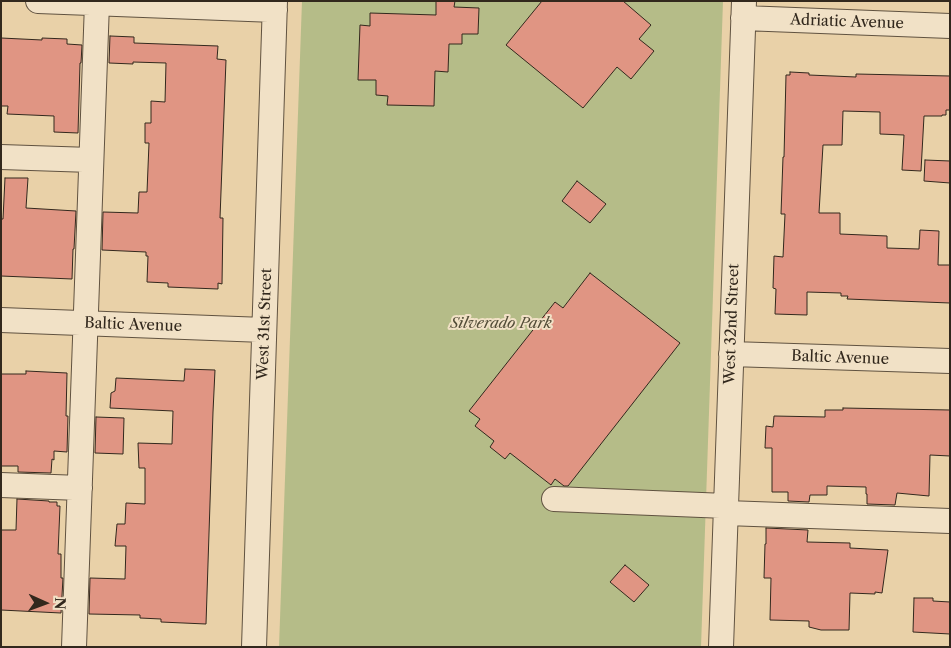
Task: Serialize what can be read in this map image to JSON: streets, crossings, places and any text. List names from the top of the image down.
{
  "streets": {
    "street": [
      "Adriatic Avenue",
      "West 31st Street",
      "West 32nd Street",
      "Baltic Avenue"
    ]
  },
  "crossings": [
    ["Adriatic Avenue", "West 32nd Street"],
    ["West 31st Street", "Baltic Avenue"],
    ["West 32nd Street", "Baltic Avenue"]
  ],
  "parks": ["Silverado Park"],
  "north": "right"
}
